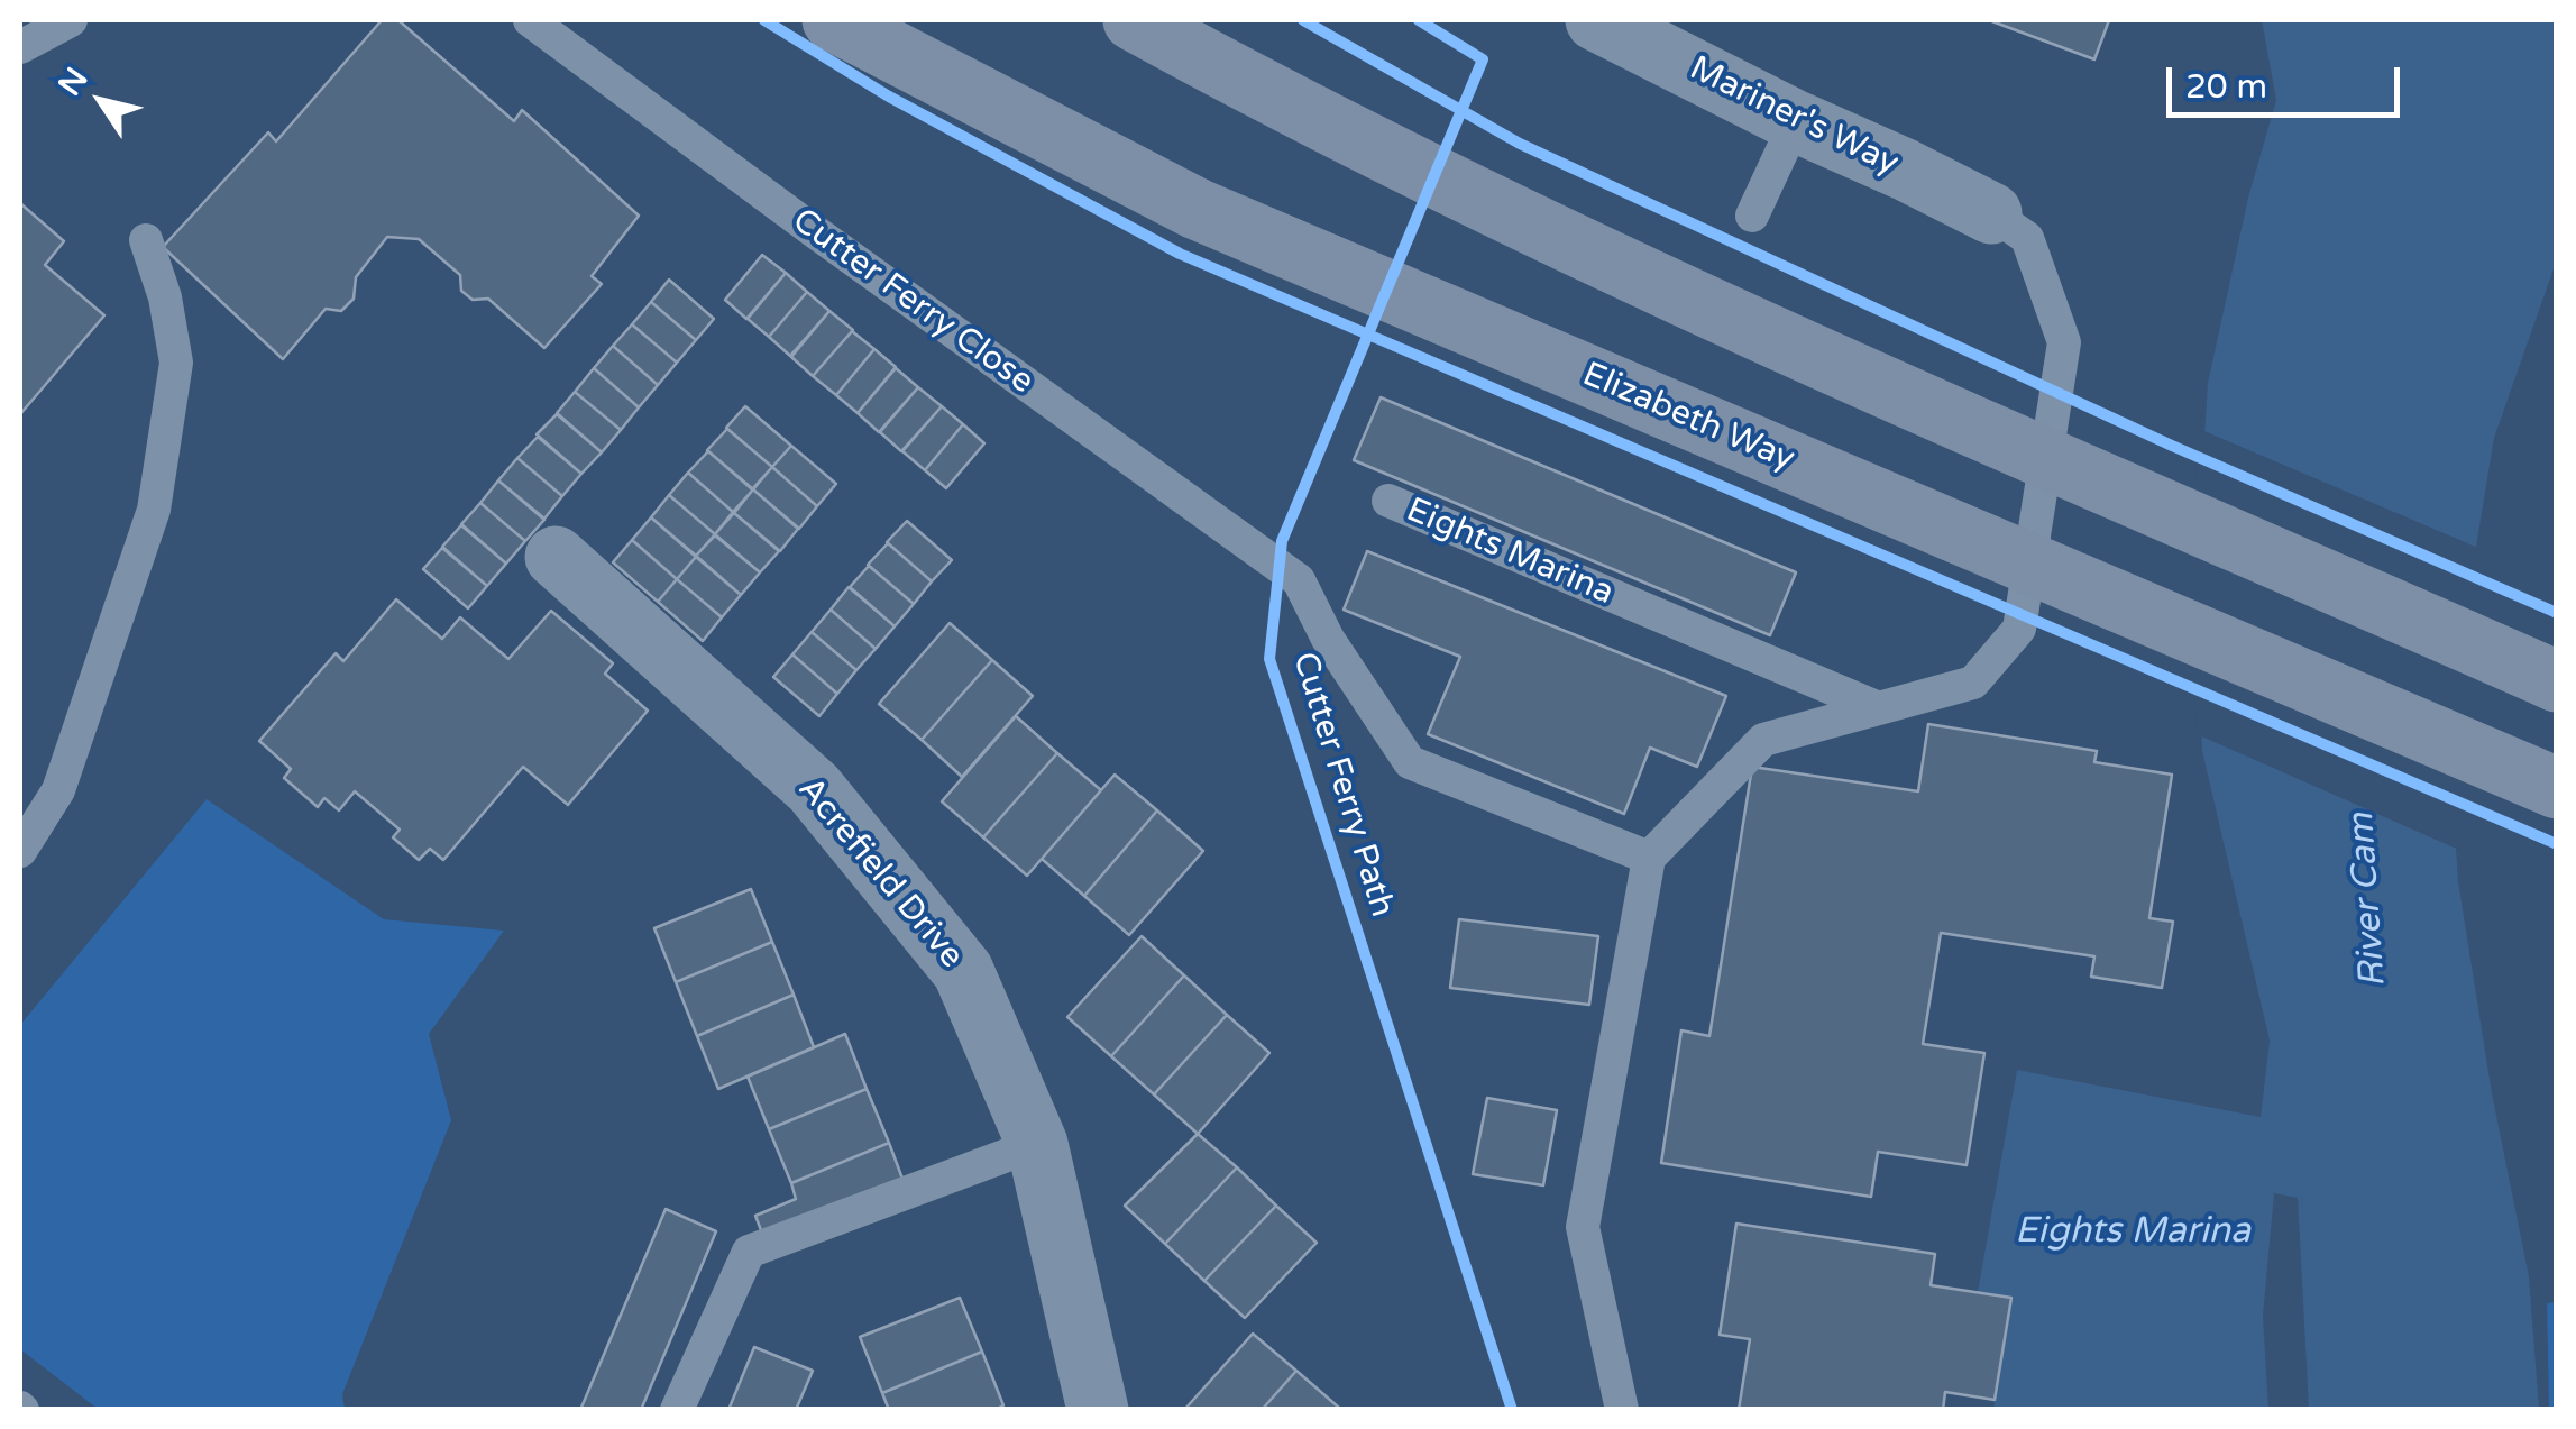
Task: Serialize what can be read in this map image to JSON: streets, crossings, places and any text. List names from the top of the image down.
{
  "streets": {
    "main road": ["Elizabeth Way"],
    "street": ["Mariner's Way", "Acrefield Drive"],
    "lane": ["Cutter Ferry Close", "Eights Marina"],
    "cycle path": ["Cutter Ferry Path"]
  },
  "water": ["River Cam", "Eights Marina"],
  "scale_bar": "20 m",
  "north": "top left"
}
